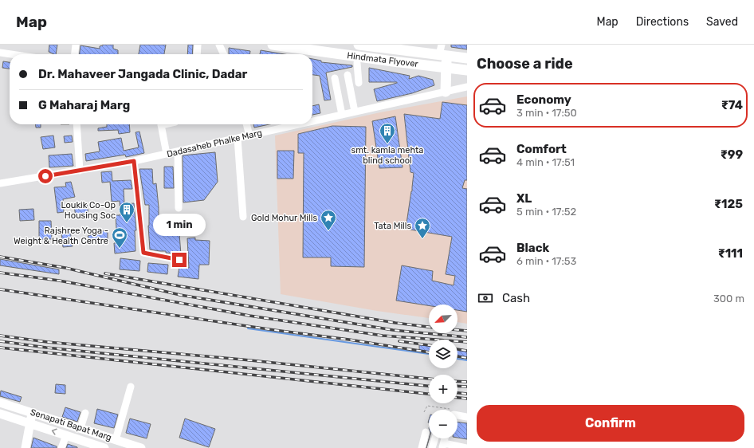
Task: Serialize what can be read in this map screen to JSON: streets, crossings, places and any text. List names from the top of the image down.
{
  "streets": {
    "highway": ["Hindmata Flyover"],
    "main road": ["Senapati Bapat Marg"],
    "street": ["Dadasaheb Phalke Marg"]
  },
  "places": {
    "building": ["smt. kamla mehta blind school", "Loukik Co-Op Housing Soc"],
    "place": ["Gold Mohur Mills", "Tata Mills"],
    "sports": ["Rajshree Yoga - Weight & Health Centre"]
  },
  "north": "bottom left",
  "page": {
    "header": "Map",
    "nav": ["Map", "Directions", "Saved"],
    "heading": "Choose a ride",
    "banner": ["Dr. Mahaveer Jangada Clinic, Dadar", "G Maharaj Marg"],
    "list": [
      {
        "name": "Economy",
        "note": "3 min · 17:50",
        "value": "₹74"
      },
      {
        "name": "Comfort",
        "note": "4 min · 17:51",
        "value": "₹99"
      },
      {
        "name": "XL",
        "note": "5 min · 17:52",
        "value": "₹125"
      },
      {
        "name": "Black",
        "note": "6 min · 17:53",
        "value": "₹111"
      }
    ],
    "bubble": "1 min",
    "pay": ["Cash", "300 m"],
    "map_buttons": ["+", "−"],
    "buttons": "Confirm"
  }
}
